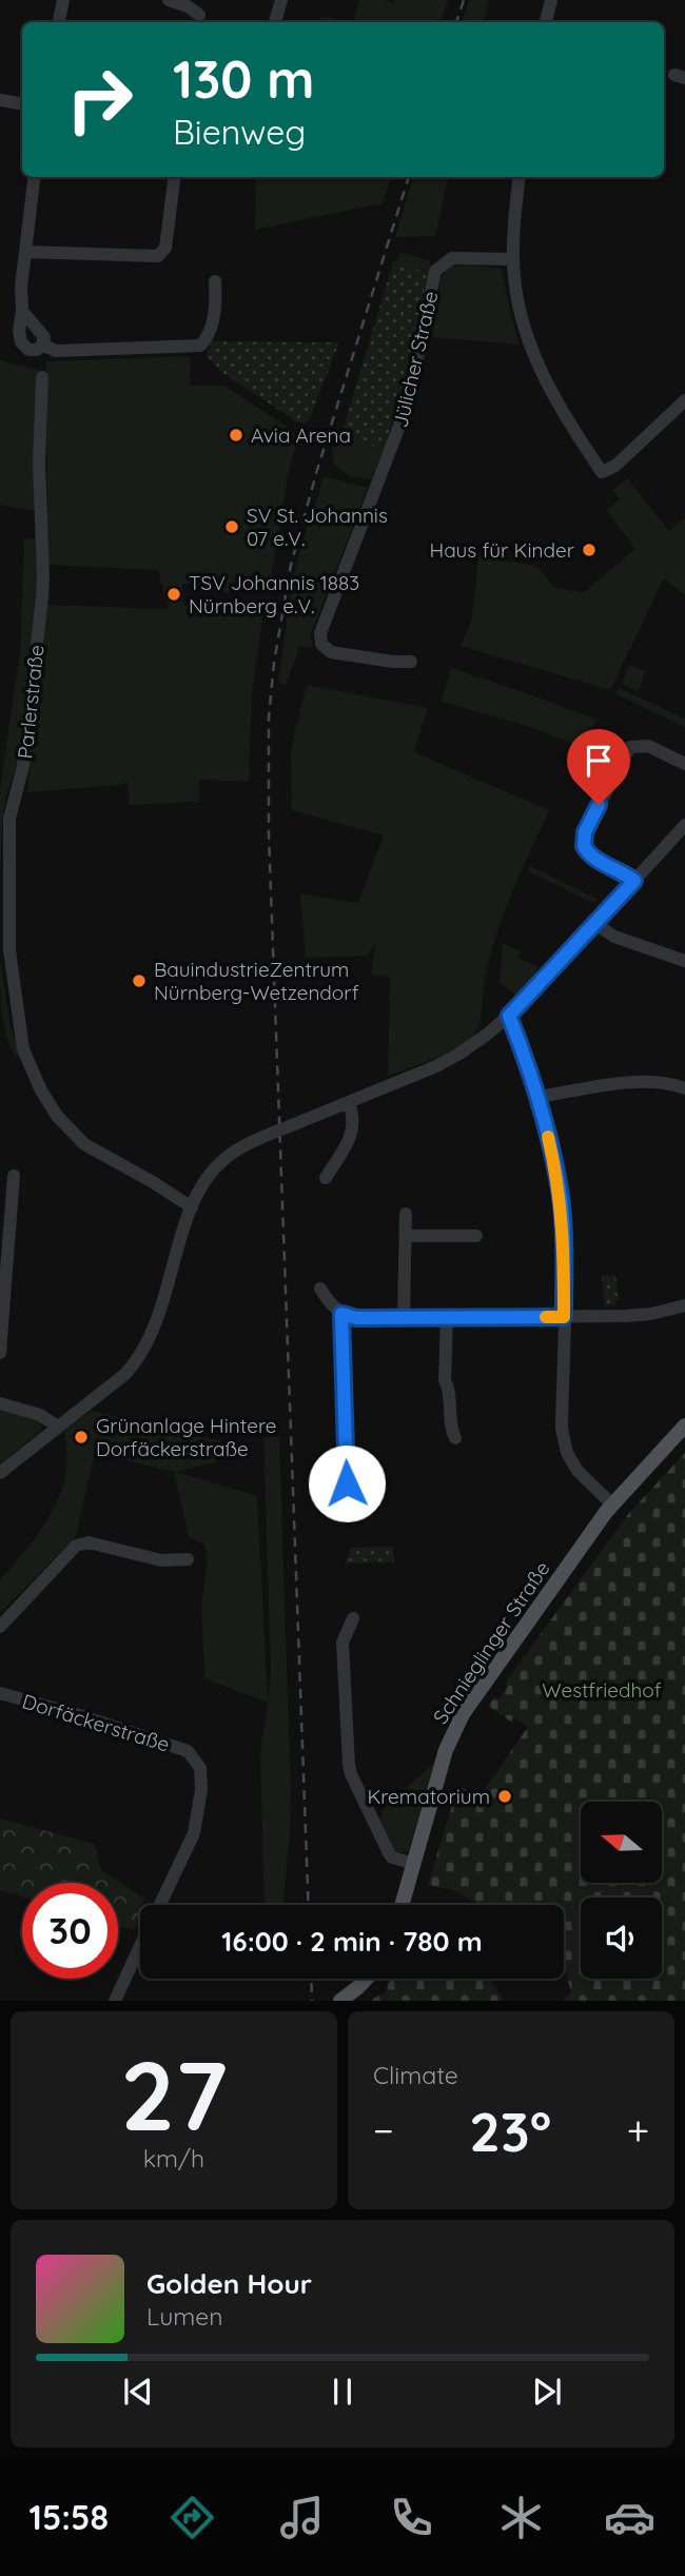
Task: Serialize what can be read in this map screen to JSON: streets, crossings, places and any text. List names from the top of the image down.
{
  "streets": {
    "main road": ["Schnieglinger Straße"],
    "street": ["Jülicher Straße", "Parlerstraße", "Dorfäckerstraße"]
  },
  "parks": ["Westfriedhof"],
  "places": [
    "Avia Arena",
    "SV St. Johannis 07 e.V.",
    "Haus für Kinder",
    "TSV Johannis 1883 Nürnberg e.V.",
    "BauindustrieZentrum Nürnberg-Wetzendorf",
    "Grünanlage Hintere Dorfäckerstraße",
    "Krematorium"
  ],
  "north": "left",
  "page": {
    "turn": ["130 m", "Bienweg"],
    "limit": "30",
    "trip": "16:00 · 2 min · 780 m",
    "tile": [
      ["27", "km/h"],
      "Climate"
    ],
    "heat": ["−", "23°", "+"],
    "song": ["Golden Hour", "Lumen"],
    "tabs": "15:58"
  }
}
